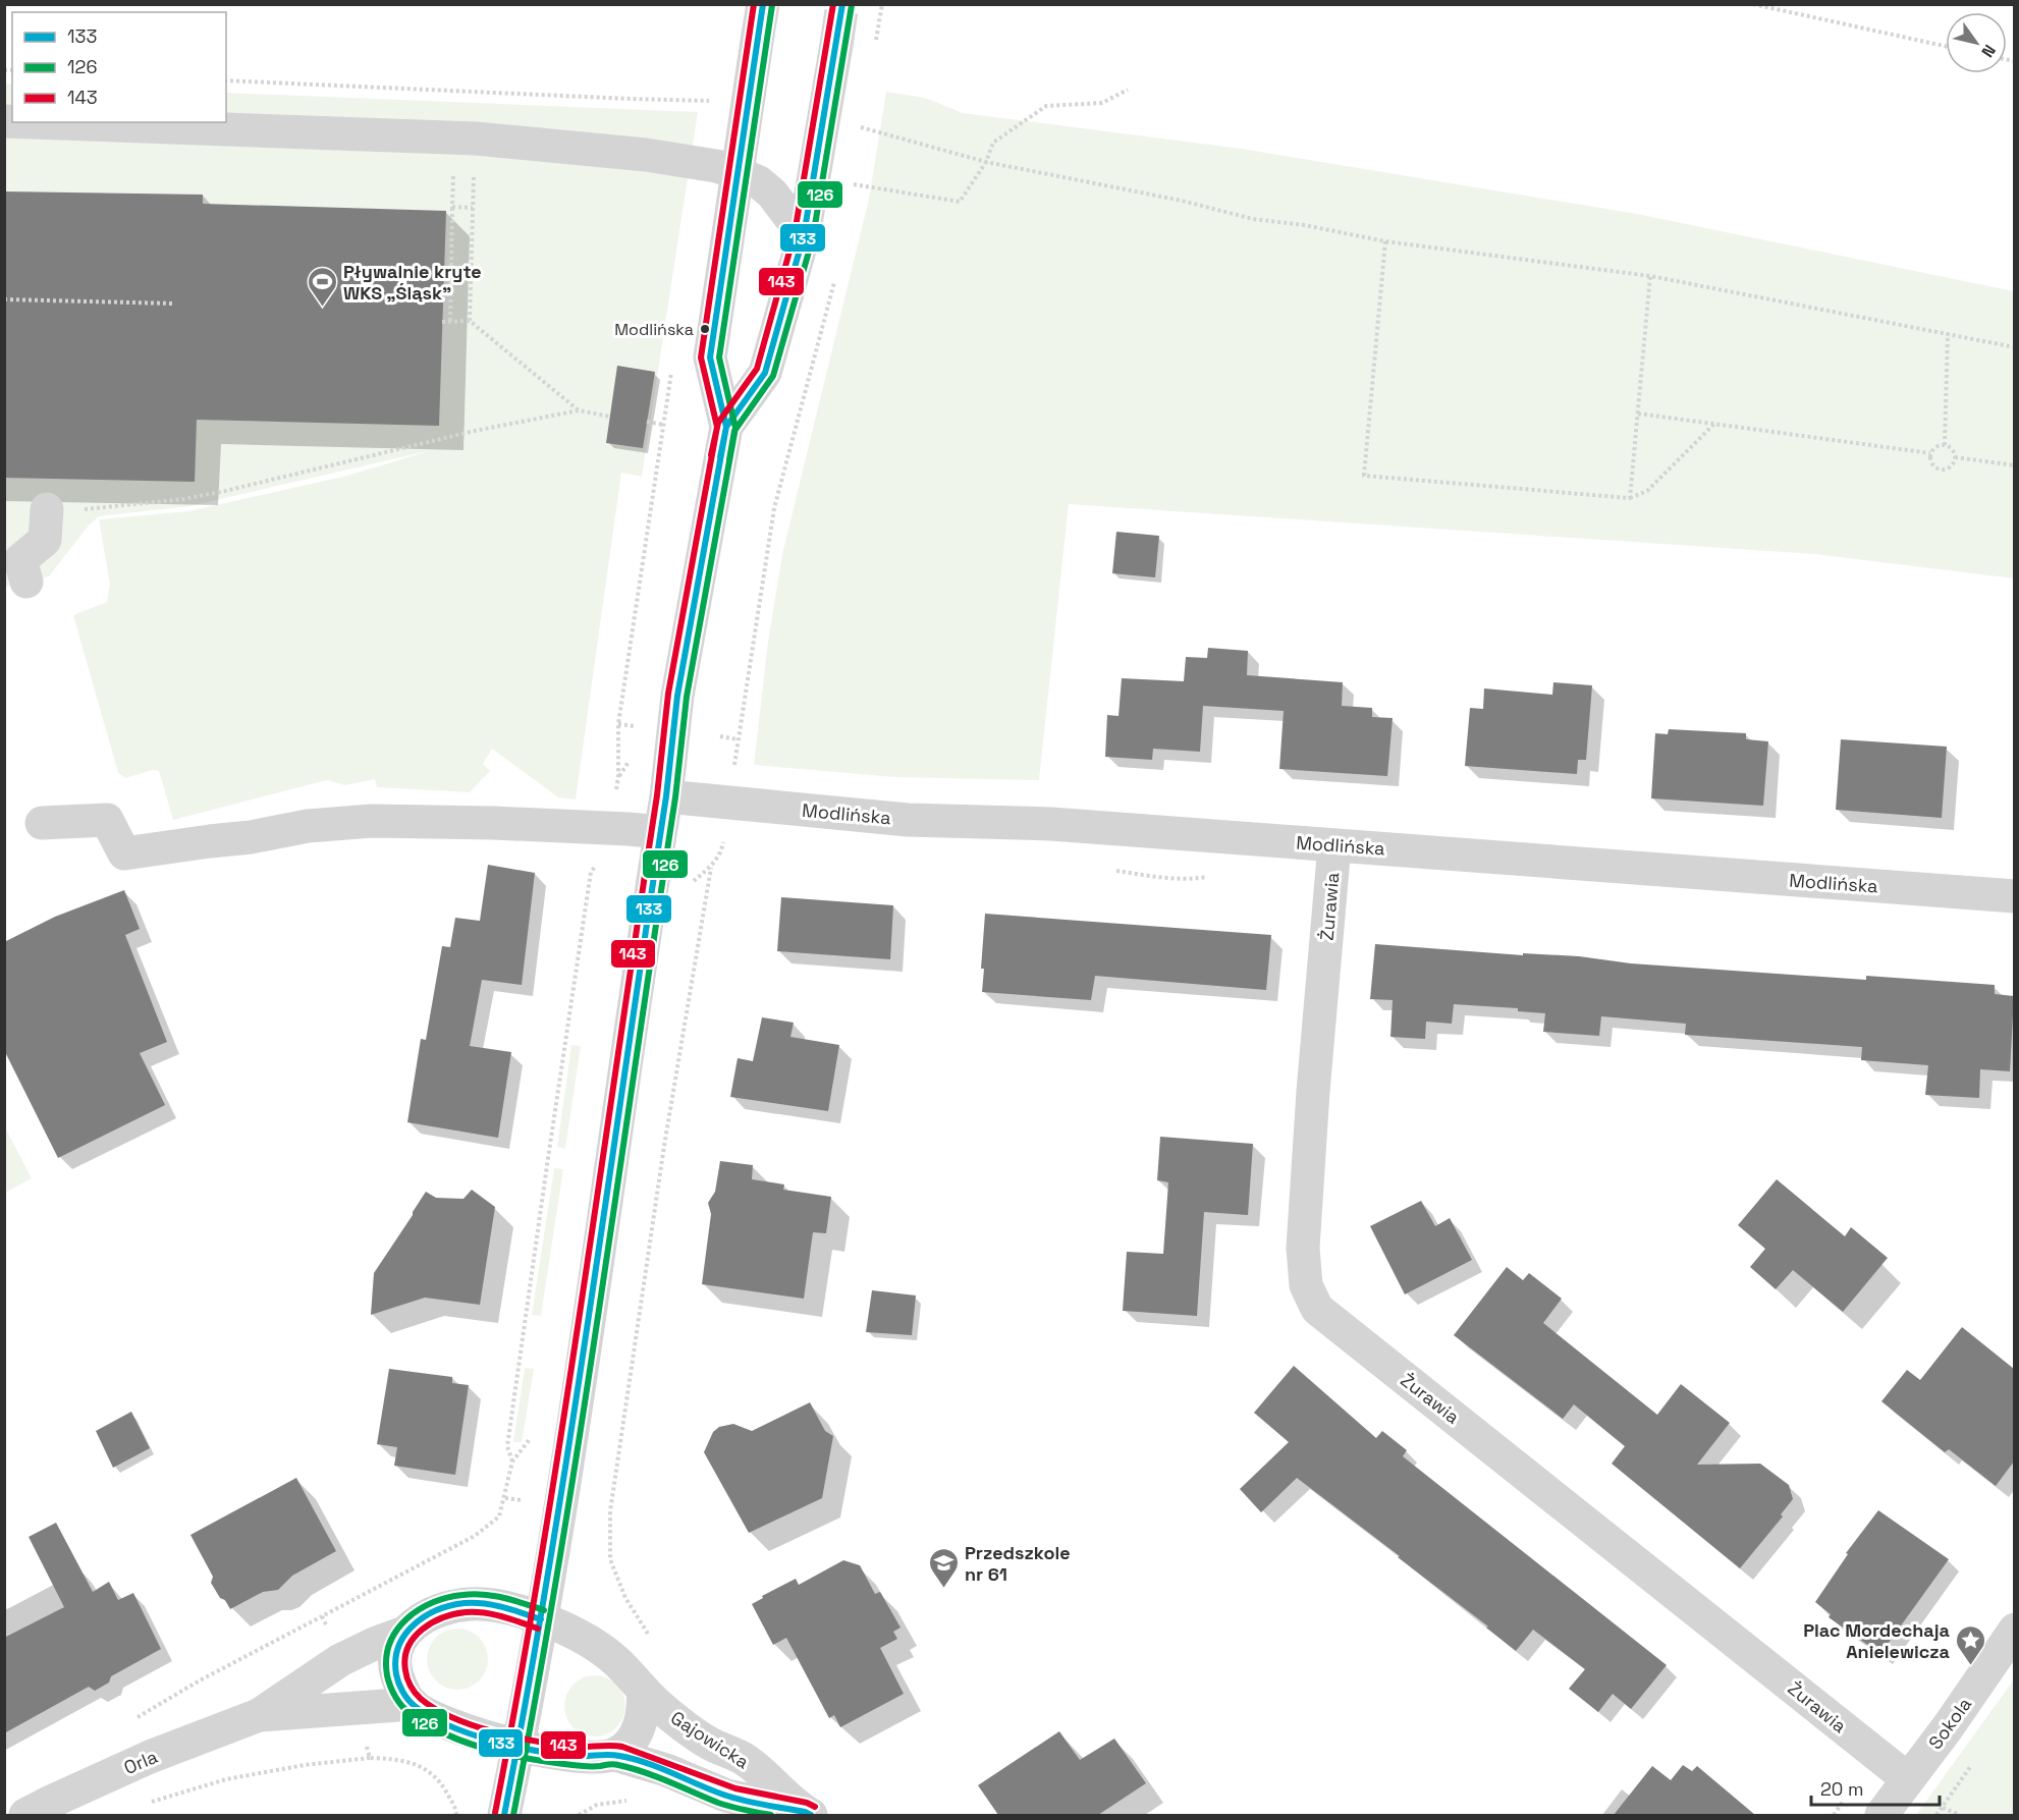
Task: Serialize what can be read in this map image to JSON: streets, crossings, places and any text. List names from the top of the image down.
{
  "streets": {
    "street": [
      "Modlińska",
      "Żurawia",
      "Sokola",
      "Gajowicka",
      "Orla"
    ]
  },
  "crossings": [
    ["Modlińska", "Żurawia"],
    ["Żurawia", "Sokola"],
    ["Gajowicka", "Orla"]
  ],
  "places": {
    "sports": ["Pływalnie kryte WKS „Śląsk”"],
    "other": ["Modlińska"],
    "school or university": ["Przedszkole nr 61"],
    "place": ["Plac Mordechaja Anielewicza"]
  },
  "lines": ["transit line 133", "transit line 143", "transit line 126"],
  "legend": ["133", "126", "143"],
  "scale_bar": "20 m",
  "north": "bottom right"
}
